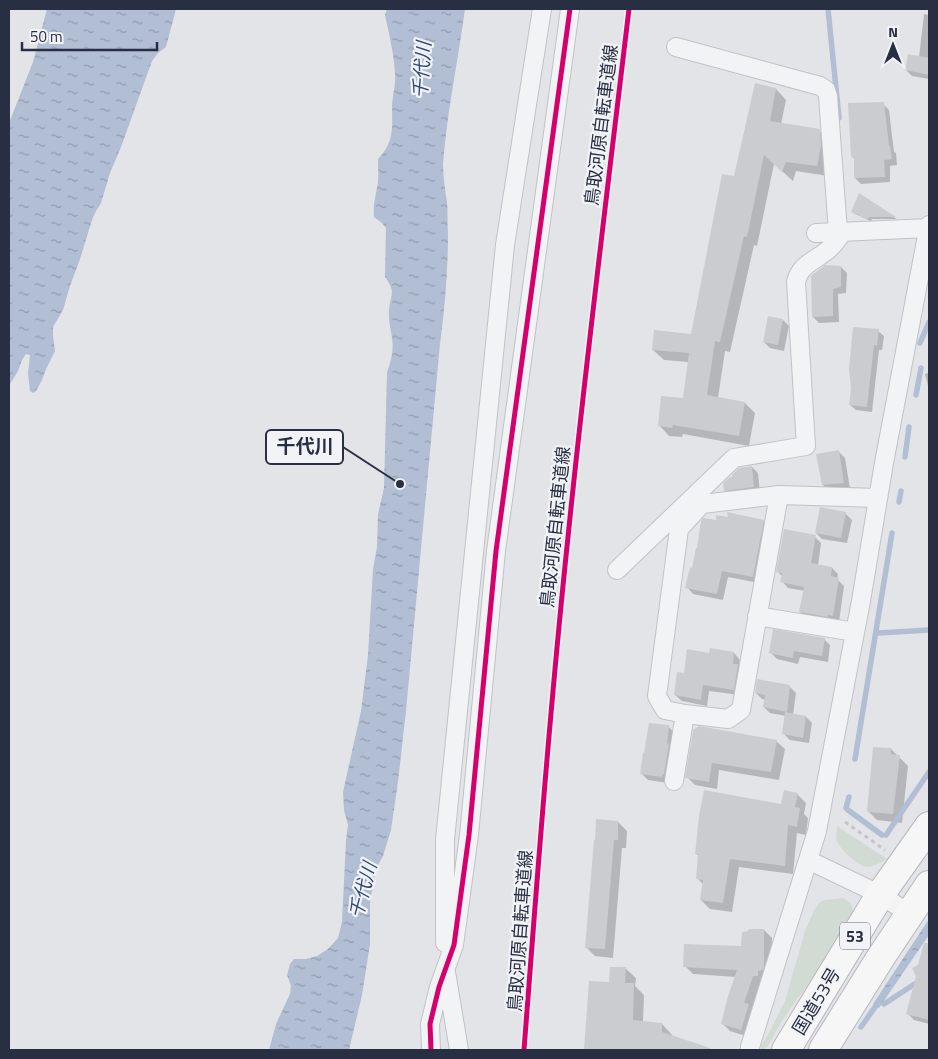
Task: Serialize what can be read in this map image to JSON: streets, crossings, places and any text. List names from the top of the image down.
{
  "streets": {
    "highway": ["53", "国道53号"],
    "cycle path": ["鳥取河原自転車道線"]
  },
  "water": ["千代川"],
  "places": ["千代川"],
  "scale_bar": "50 m",
  "north": "top"
}
